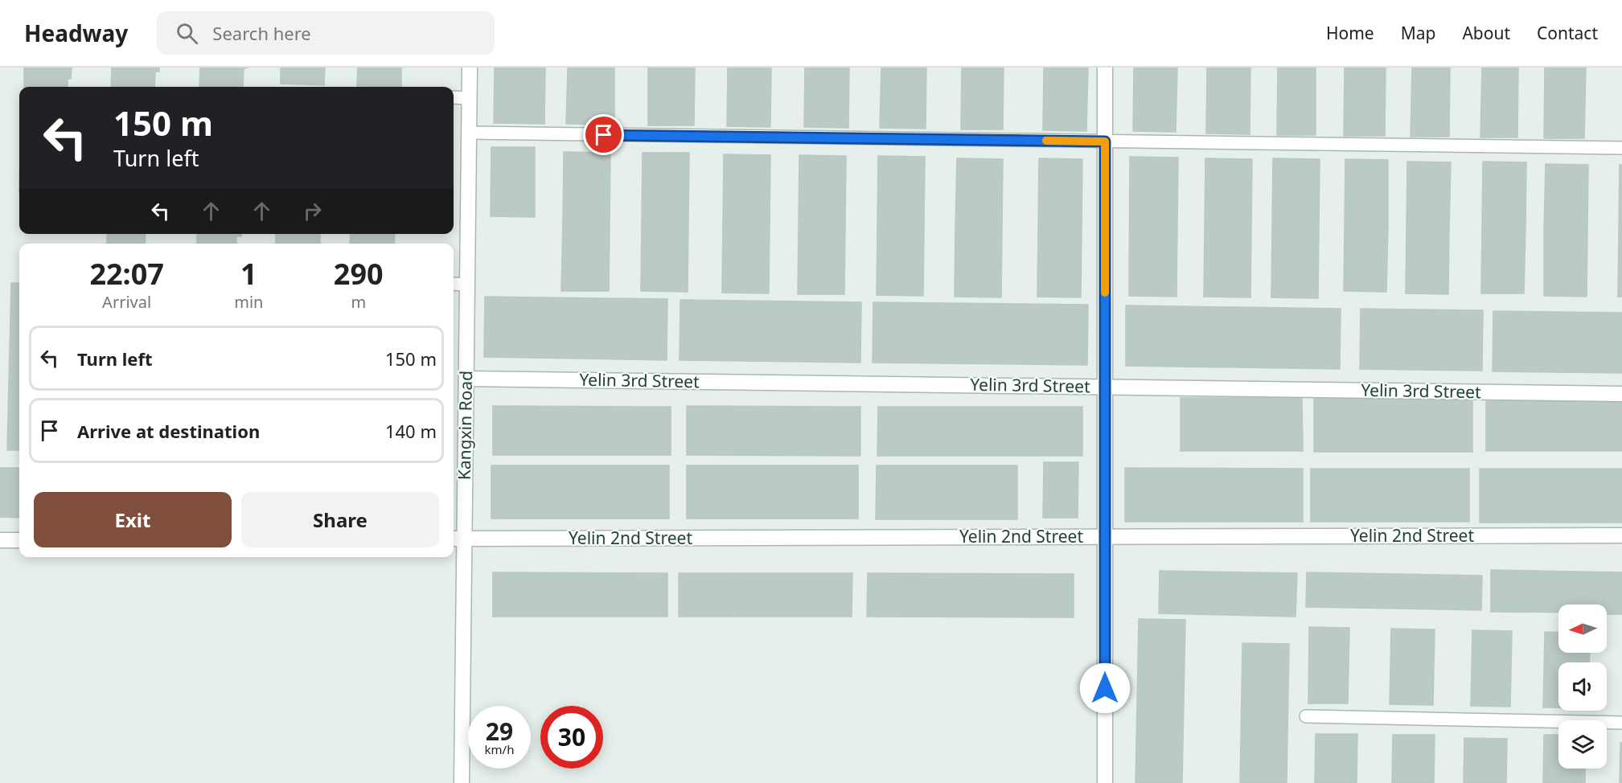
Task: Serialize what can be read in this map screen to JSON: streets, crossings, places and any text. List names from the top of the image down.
{
  "streets": {
    "street": ["Yelin 3rd Street", "Kangxin Road", "Yelin 2nd Street"]
  },
  "crossings": [
    ["Yelin 3rd Street", "Kangxin Road"],
    ["Kangxin Road", "Yelin 2nd Street"]
  ],
  "north": "left",
  "page": {
    "header": "Headway",
    "search": "Search here",
    "nav": [
      "Home",
      "Map",
      "About",
      "Contact"
    ],
    "turn": ["150 m", "Turn left"],
    "eta": [
      "22:07",
      "Arrival",
      "1",
      "min",
      "290",
      "m"
    ],
    "list": [
      {
        "name": "Turn left",
        "value": "150 m"
      },
      {
        "name": "Arrive at destination",
        "value": "140 m"
      }
    ],
    "buttons": ["Exit", "Share"],
    "speed": "29 km/h",
    "limit": "30"
  }
}
